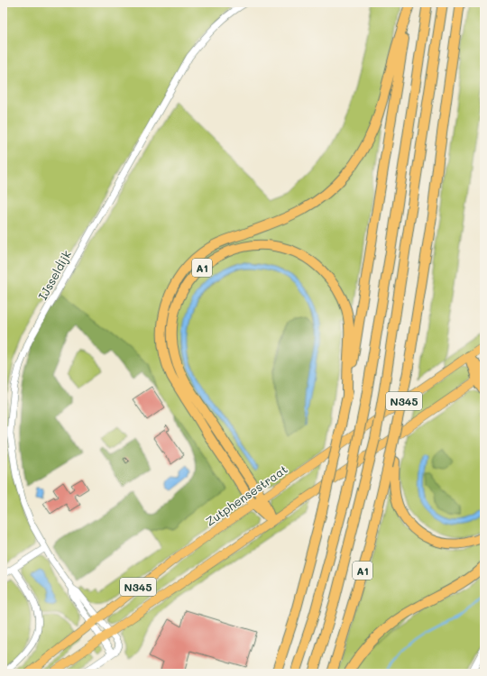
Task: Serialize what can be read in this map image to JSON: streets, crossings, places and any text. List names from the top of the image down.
{
  "streets": {
    "highway": ["A1"],
    "main road": ["N345", "Zutphensestraat"],
    "street": ["IJsseldijk"]
  },
  "crossings": [
    ["A1", "Zutphensestraat"],
    ["IJsseldijk", "Zutphensestraat"]
  ]
}
